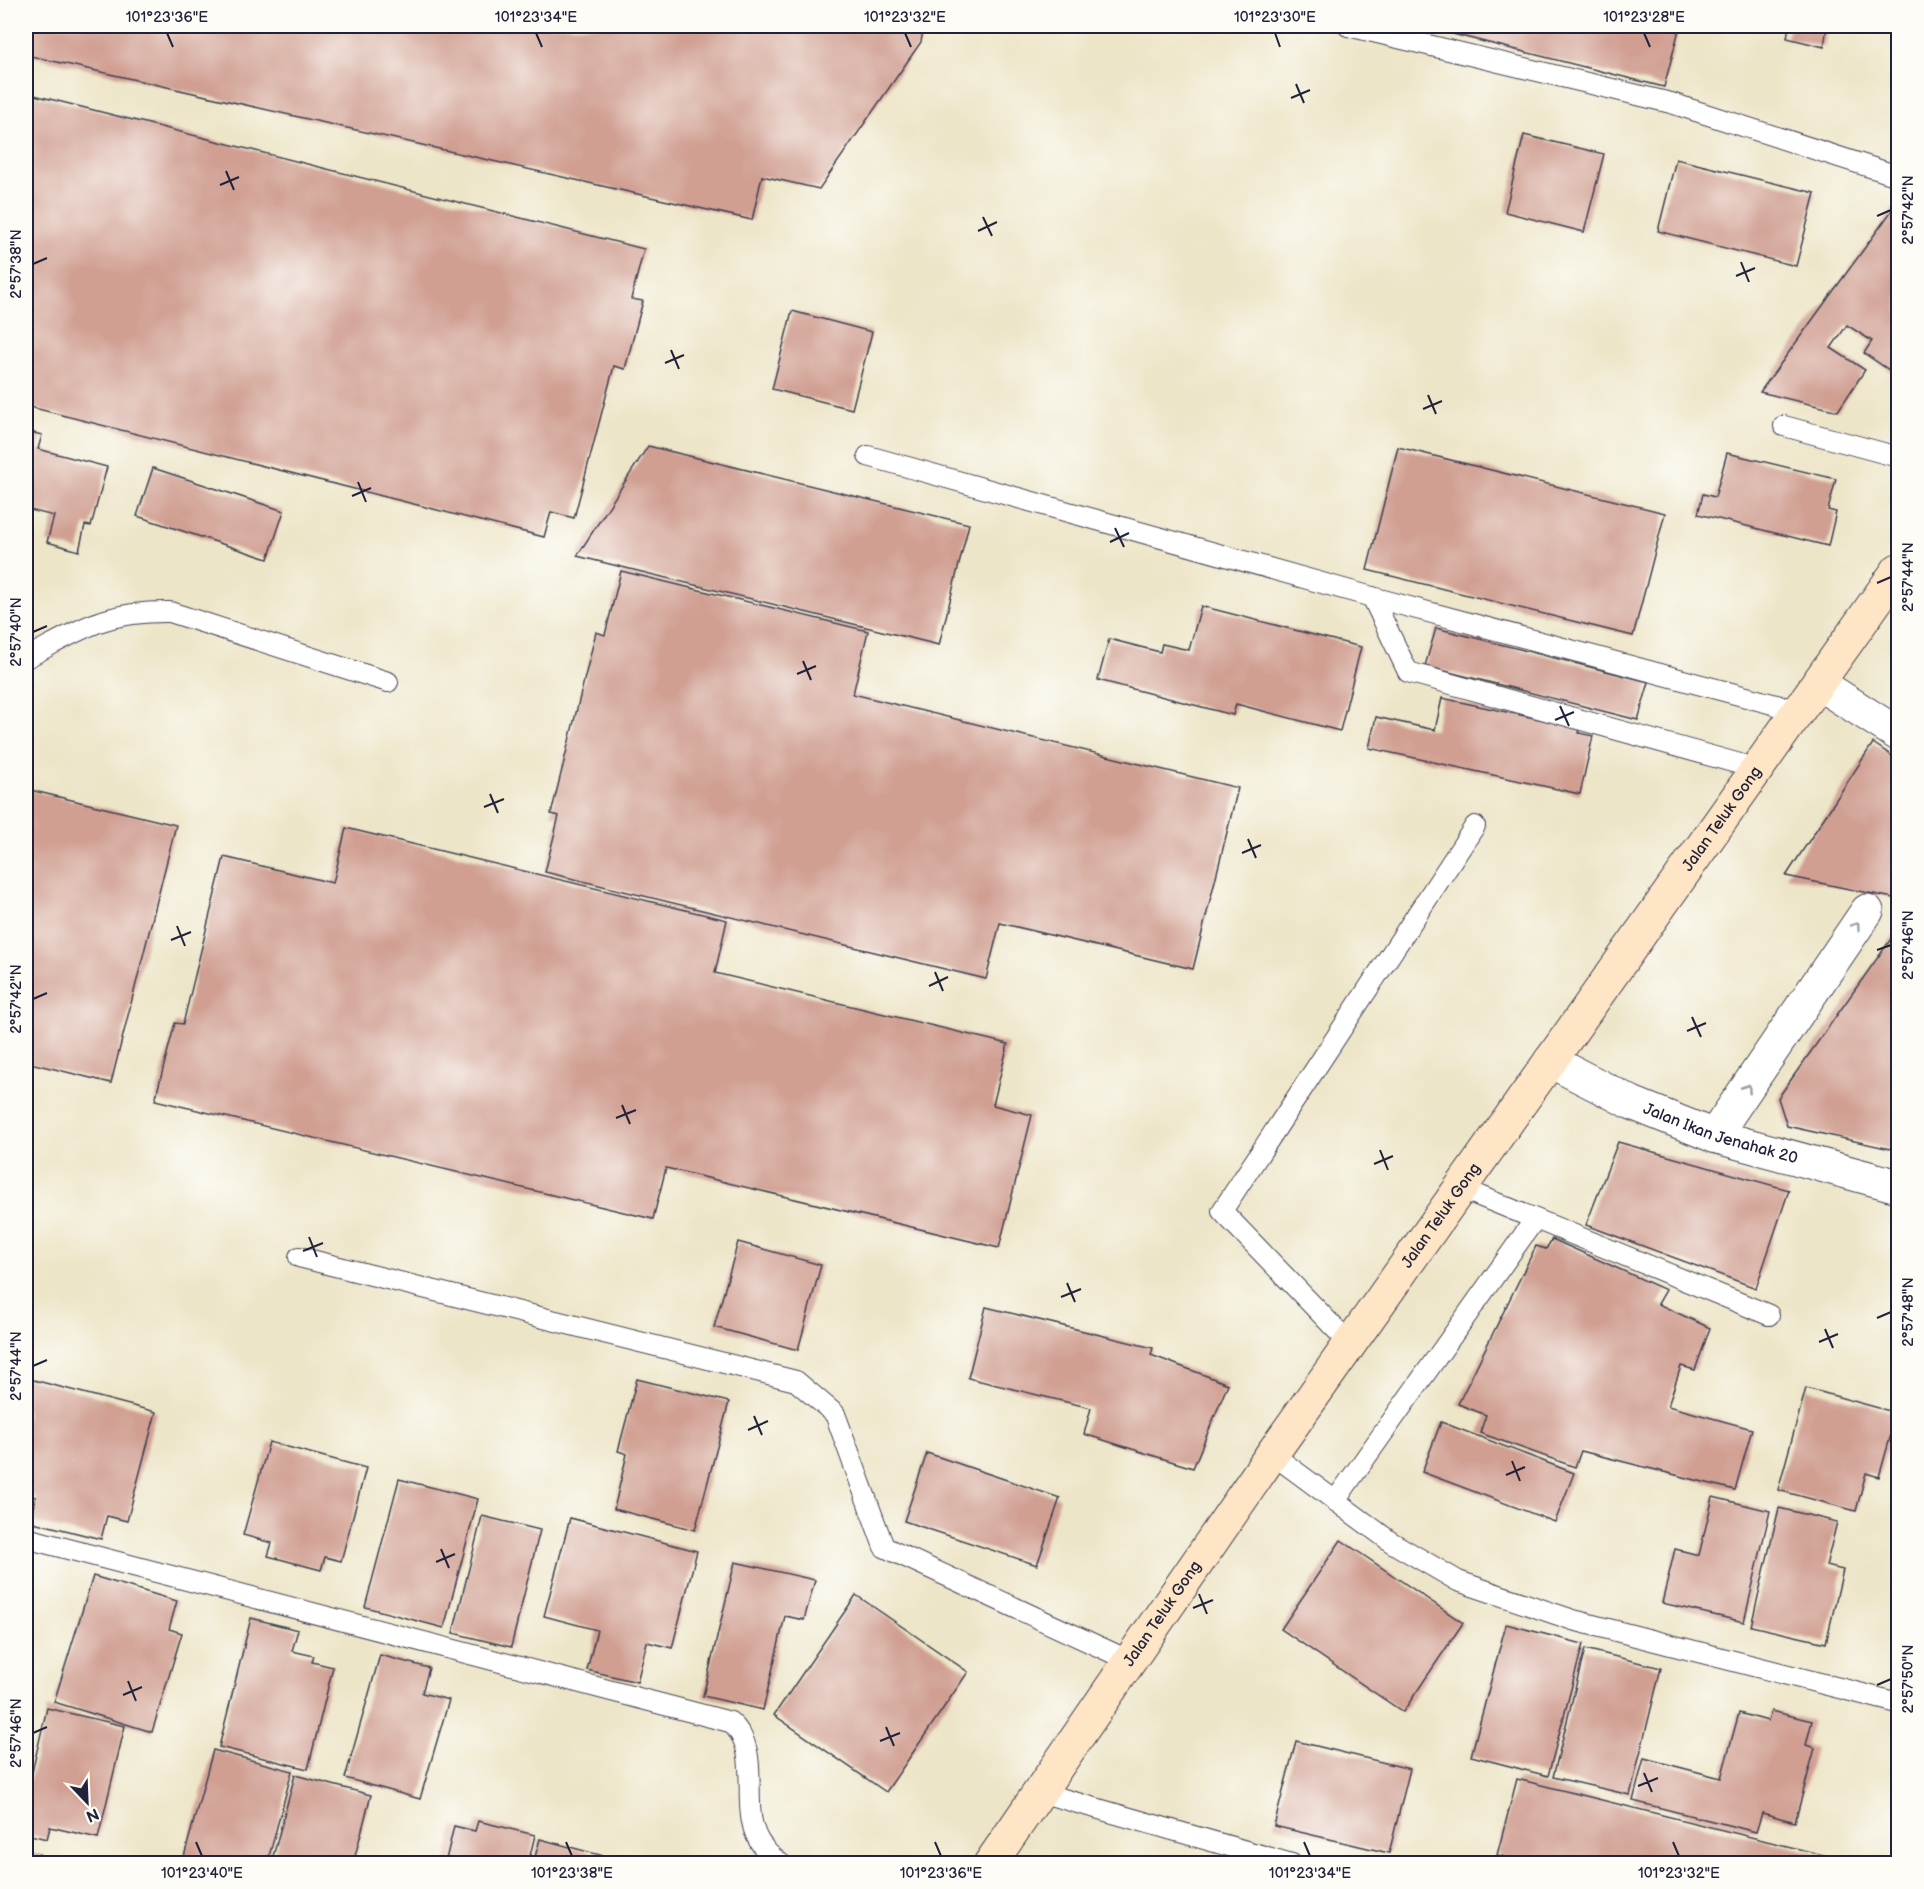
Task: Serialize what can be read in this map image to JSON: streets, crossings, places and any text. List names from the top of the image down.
{
  "streets": {
    "street": ["Jalan Teluk Gong", "Jalan Ikan Jenahak 20"]
  },
  "crossings": [
    ["Jalan Teluk Gong", "Jalan Ikan Jenahak 20"]
  ],
  "north": "bottom right",
  "coordinates": [
    "101°23'36\"E",
    "101°23'34\"E",
    "101°23'32\"E",
    "101°23'30\"E",
    "101°23'28\"E",
    "2°57'42\"N",
    "2°57'38\"N",
    "2°57'44\"N",
    "2°57'40\"N",
    "2°57'46\"N",
    "2°57'48\"N",
    "2°57'50\"N",
    "101°23'40\"E",
    "101°23'38\"E"
  ]
}
